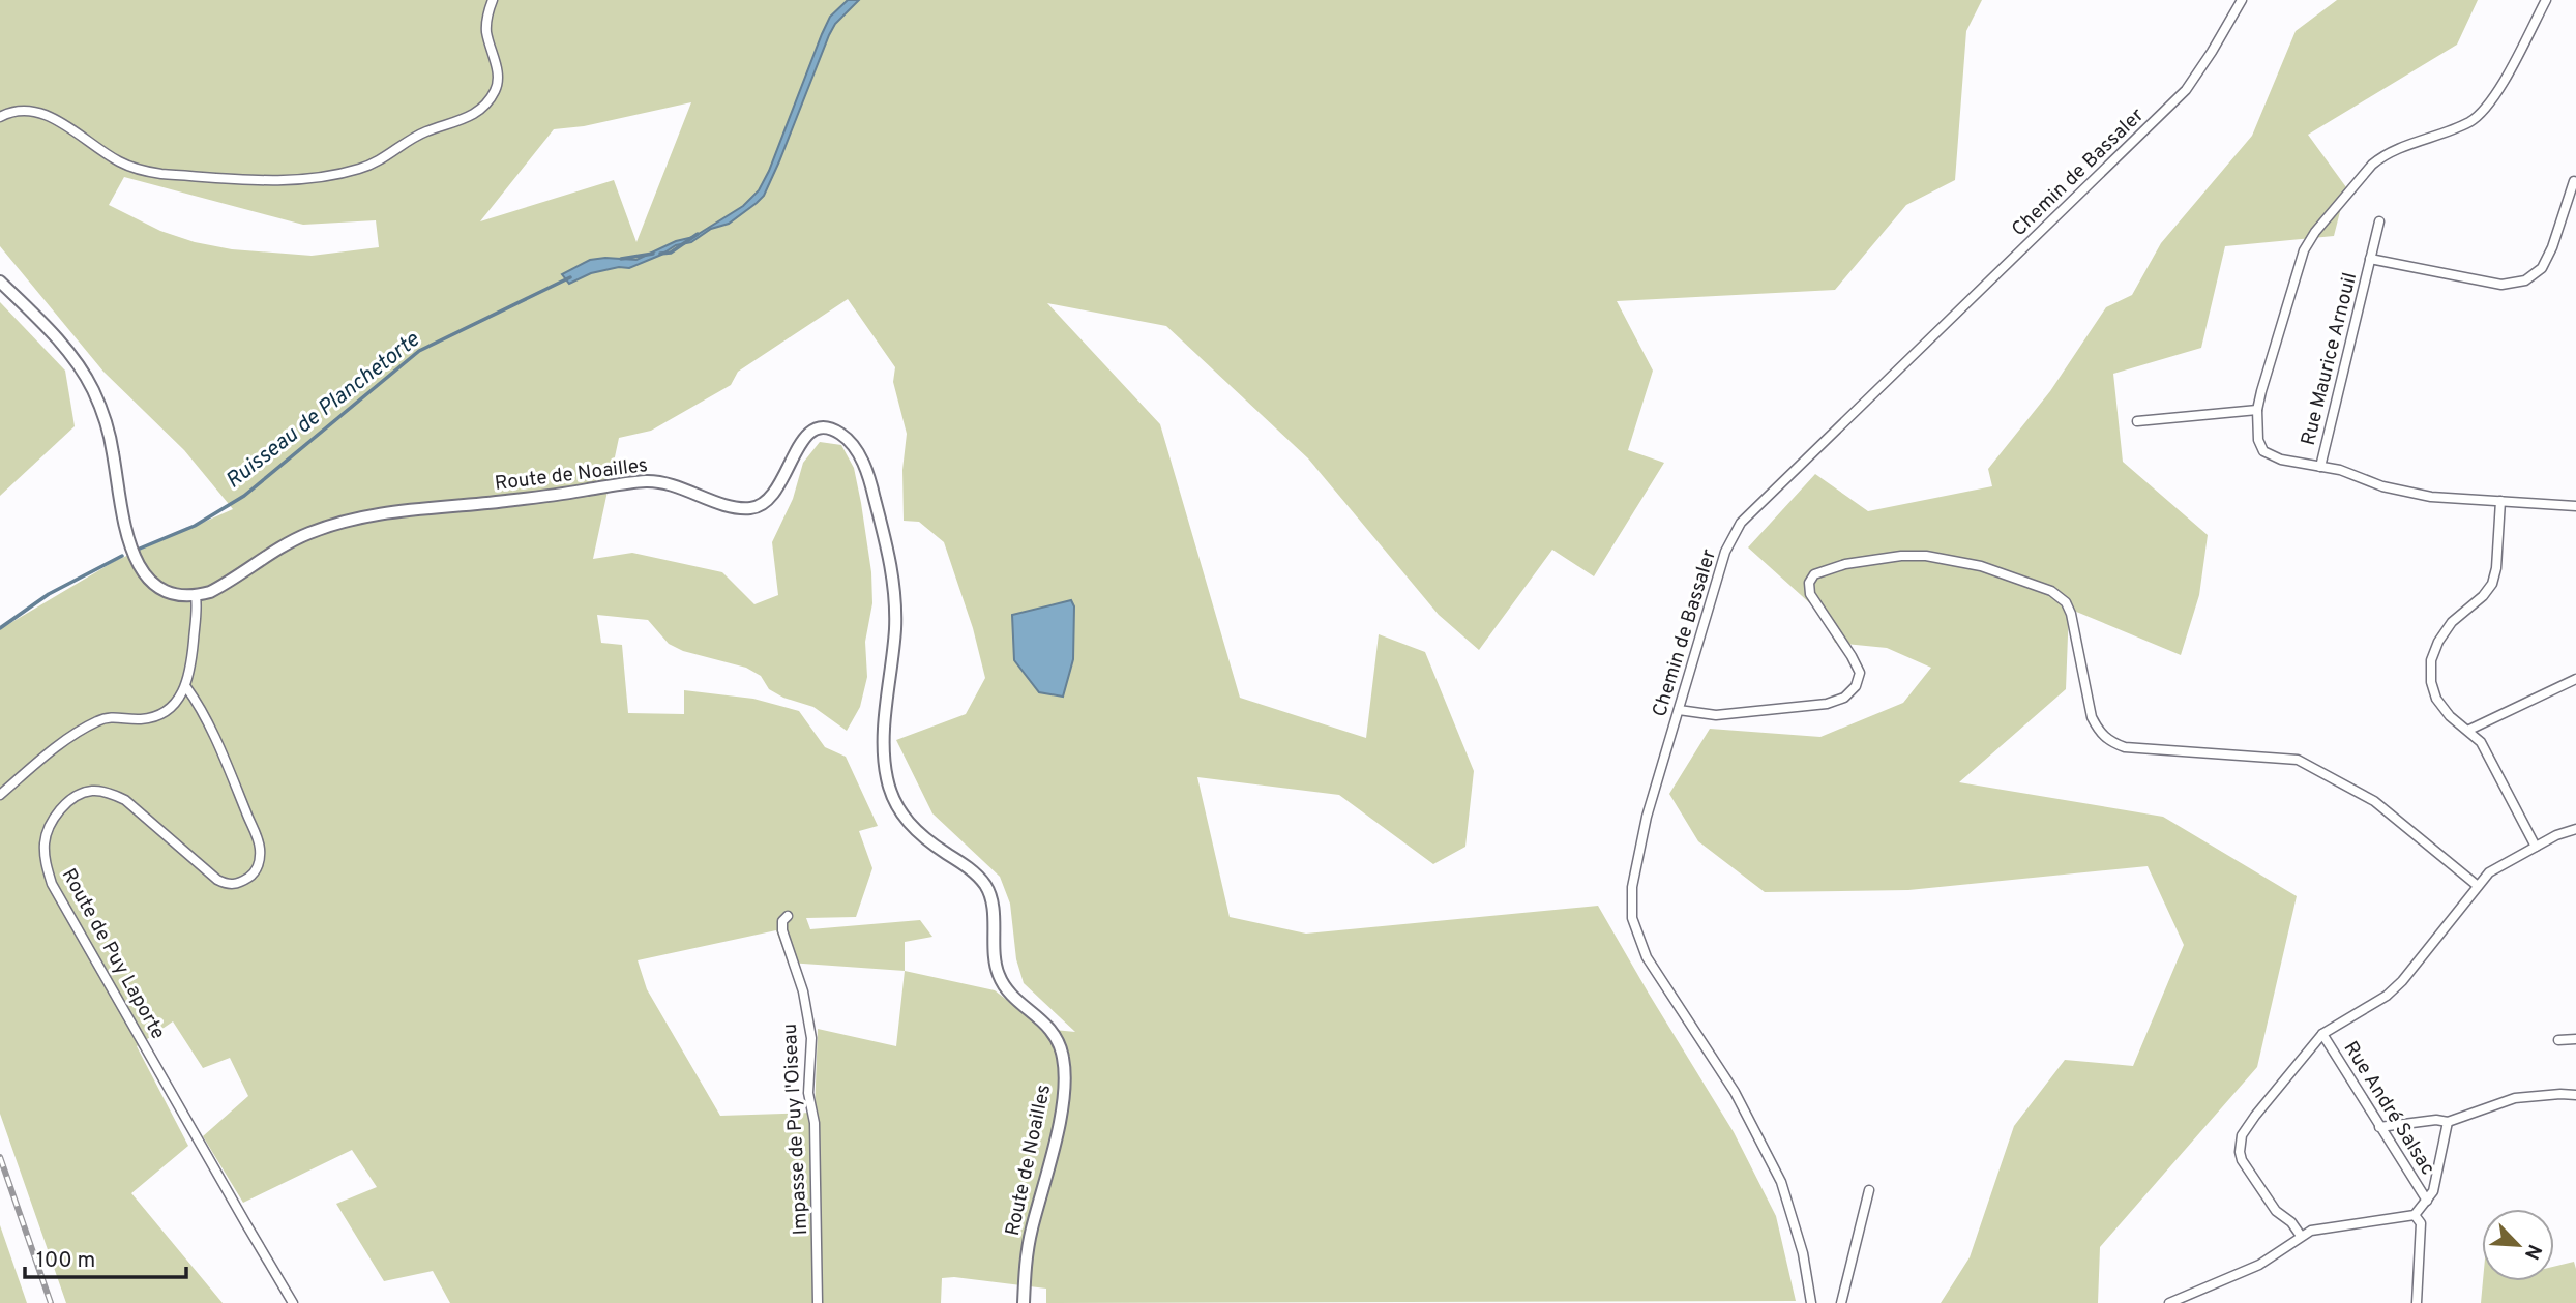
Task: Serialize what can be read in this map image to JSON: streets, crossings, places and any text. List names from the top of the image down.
{
  "streets": {
    "main road": ["Route de Noailles"],
    "street": [
      "Chemin de Bassaler",
      "Rue Maurice Arnouil",
      "Route de Puy Laporte",
      "Rue André Salsac",
      "Impasse de Puy l'Oiseau"
    ]
  },
  "water": ["Ruisseau de Planchetorte"],
  "scale_bar": "100 m",
  "north": "bottom right"
}
